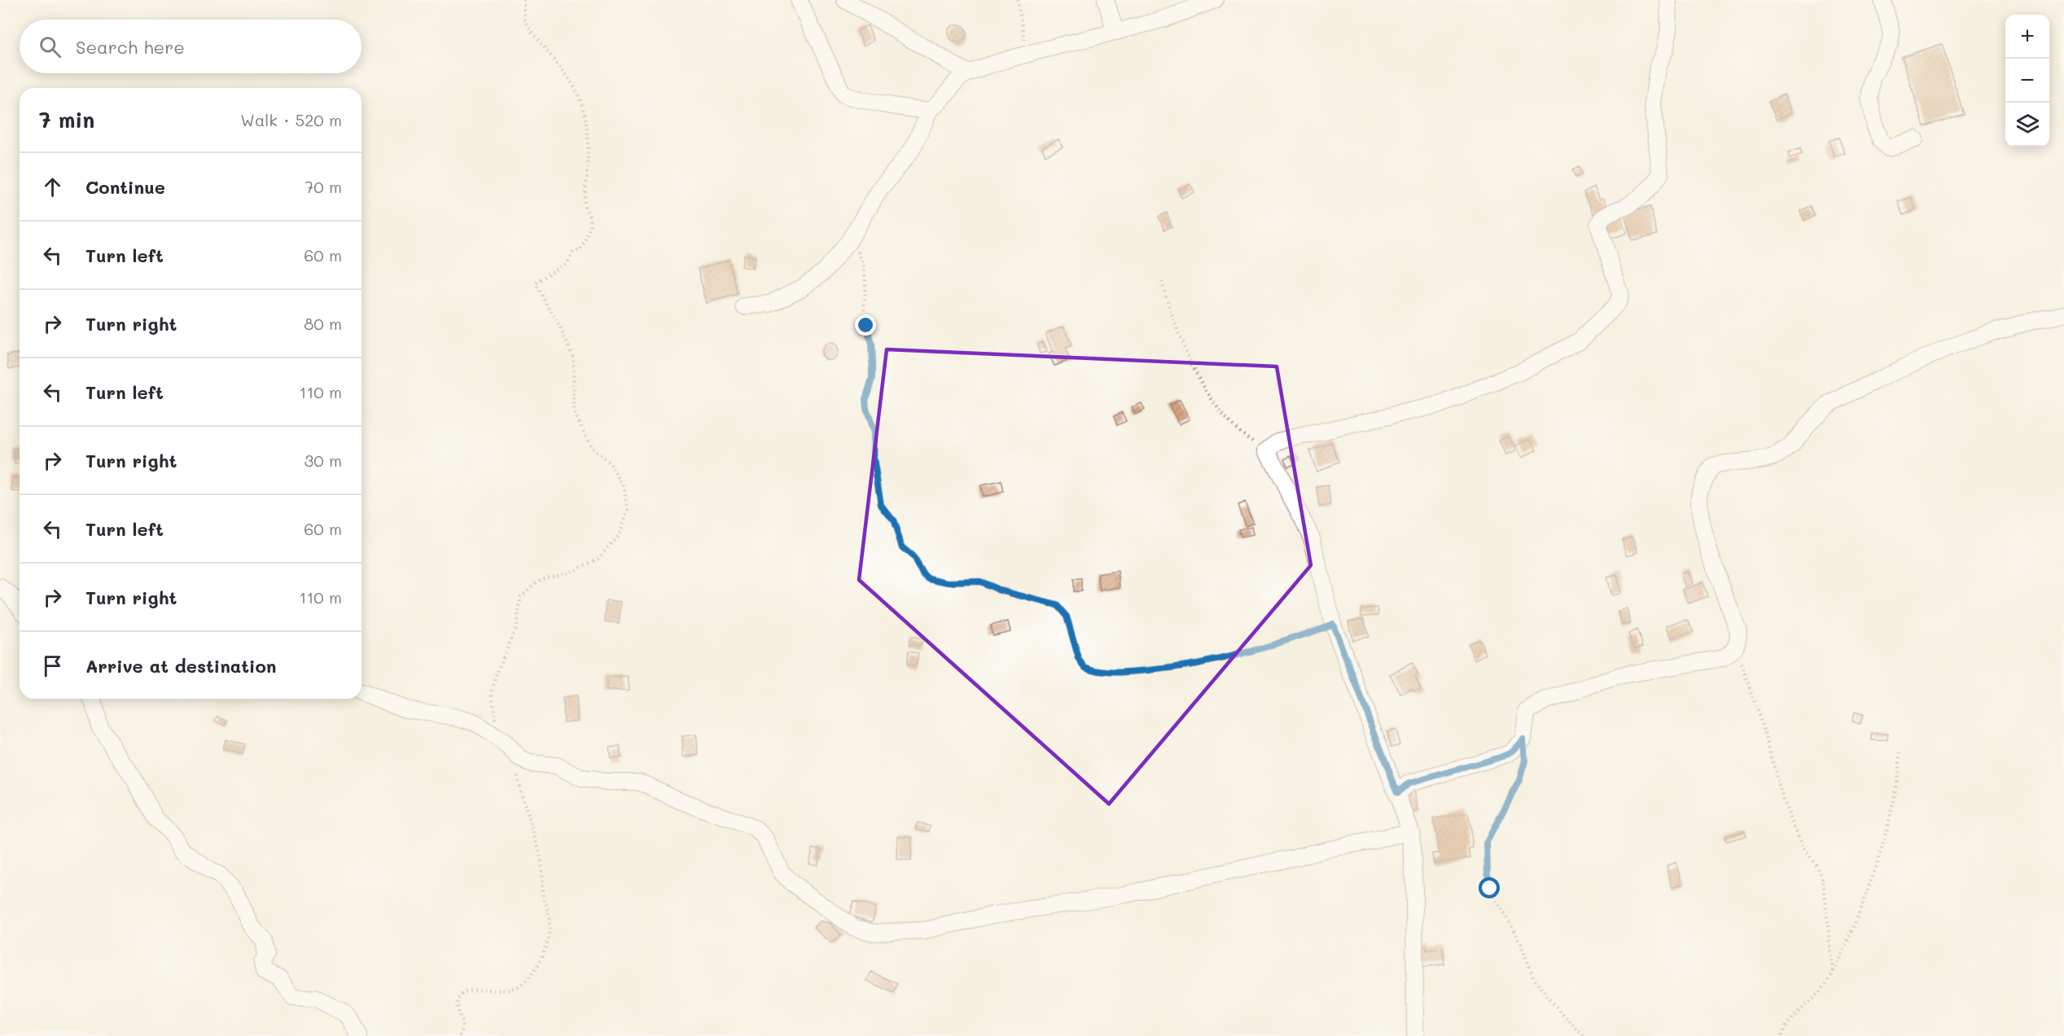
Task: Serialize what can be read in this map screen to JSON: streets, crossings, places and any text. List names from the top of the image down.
{
  "page": {
    "map_buttons": ["+", "−"],
    "search": "Search here",
    "heading": ["7 min", "Walk · 520 m"],
    "list": [
      ["Continue", "70 m"],
      ["Turn left", "60 m"],
      ["Turn right", "80 m"],
      ["Turn left", "110 m"],
      ["Turn right", "30 m"],
      ["Turn left", "60 m"],
      ["Turn right", "110 m"],
      "Arrive at destination"
    ]
  }
}
